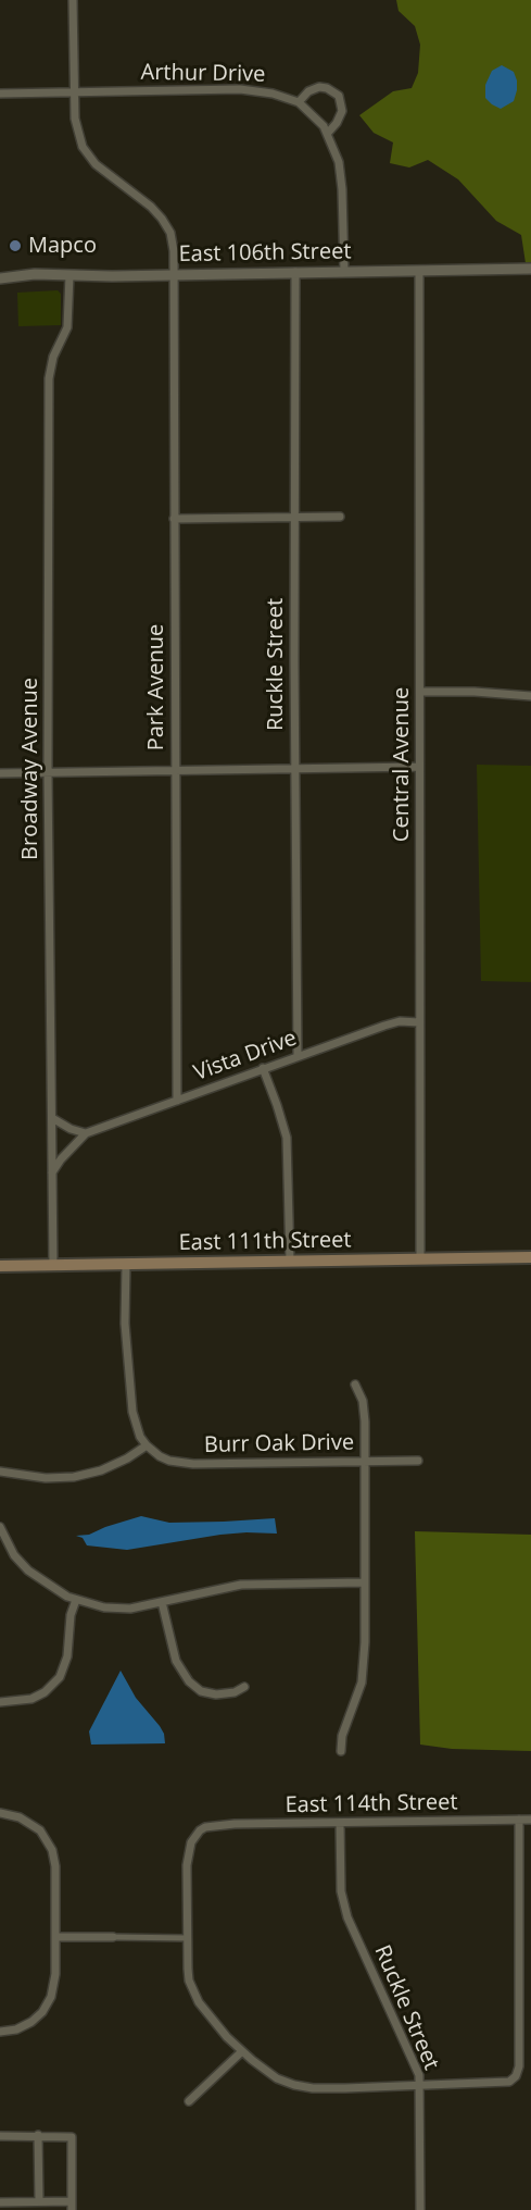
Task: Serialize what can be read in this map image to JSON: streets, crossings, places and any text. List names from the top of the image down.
{
  "streets": {
    "main road": ["East 111th Street"],
    "street": [
      "Arthur Drive",
      "East 106th Street",
      "Ruckle Street",
      "Park Avenue",
      "Central Avenue",
      "Broadway Avenue",
      "Vista Drive",
      "Burr Oak Drive",
      "East 114th Street"
    ]
  },
  "crossings": [
    ["Arthur Drive", "East 106th Street"],
    ["Arthur Drive", "Park Avenue"],
    ["East 106th Street", "Ruckle Street"],
    ["East 106th Street", "Park Avenue"],
    ["East 106th Street", "Central Avenue"],
    ["East 106th Street", "Broadway Avenue"],
    ["Ruckle Street", "Vista Drive"],
    ["Ruckle Street", "East 114th Street"],
    ["Park Avenue", "Vista Drive"],
    ["Central Avenue", "Vista Drive"],
    ["Central Avenue", "East 111th Street"],
    ["Broadway Avenue", "Vista Drive"],
    ["Broadway Avenue", "East 111th Street"]
  ],
  "places": ["Mapco"]
}
